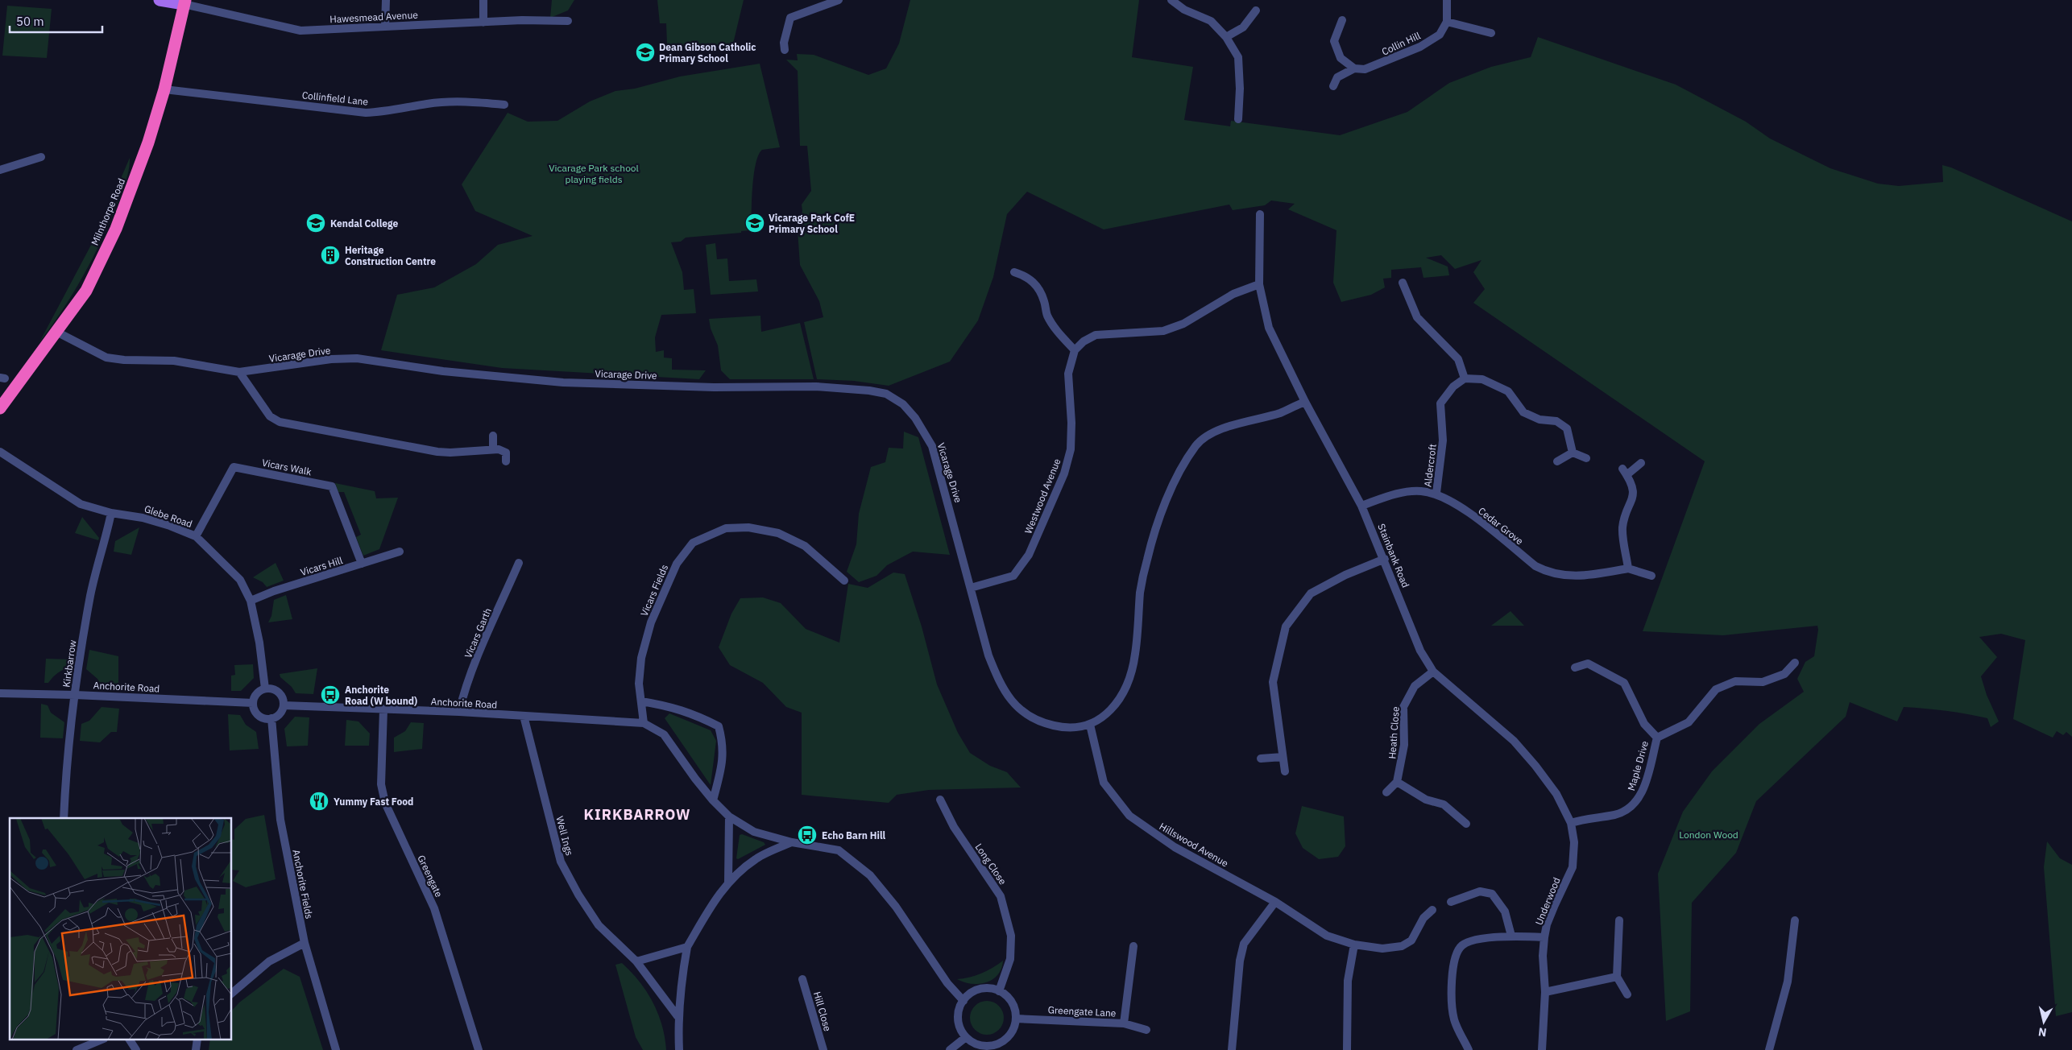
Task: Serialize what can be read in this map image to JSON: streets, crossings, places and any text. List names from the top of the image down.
{
  "streets": {
    "highway": ["Milnthorpe Road"],
    "street": [
      "Hawesmead Avenue",
      "Collin Hill",
      "Collinfield Lane",
      "Vicarage Drive",
      "Aldercroft",
      "Vicars Walk",
      "Westwood Avenue",
      "Glebe Road",
      "Cedar Grove",
      "Stainbank Road",
      "Vicars Hill",
      "Vicars Fields",
      "Vicars Garth",
      "Kirkbarrow",
      "Anchorite Road",
      "Heath Close",
      "Maple Drive",
      "Well Ings",
      "Hillswood Avenue",
      "Long Close",
      "Greengate",
      "Anchorite Fields",
      "Underwood",
      "Hill Close",
      "Greengate Lane"
    ]
  },
  "crossings": [
    ["Hawesmead Avenue", "Milnthorpe Road"],
    ["Collinfield Lane", "Milnthorpe Road"],
    ["Milnthorpe Road", "Vicarage Drive"],
    ["Vicarage Drive", "Westwood Avenue"],
    ["Vicarage Drive", "Stainbank Road"],
    ["Vicarage Drive", "Hillswood Avenue"],
    ["Aldercroft", "Cedar Grove"],
    ["Vicars Walk", "Glebe Road"],
    ["Vicars Walk", "Vicars Hill"],
    ["Glebe Road", "Vicars Hill"],
    ["Glebe Road", "Kirkbarrow"],
    ["Glebe Road", "Anchorite Road"],
    ["Glebe Road", "Anchorite Fields"],
    ["Cedar Grove", "Stainbank Road"],
    ["Stainbank Road", "Heath Close"],
    ["Stainbank Road", "Maple Drive"],
    ["Stainbank Road", "Underwood"],
    ["Vicars Fields", "Anchorite Road"],
    ["Vicars Garth", "Anchorite Road"],
    ["Kirkbarrow", "Anchorite Road"],
    ["Anchorite Road", "Well Ings"],
    ["Anchorite Road", "Greengate"],
    ["Anchorite Road", "Anchorite Fields"],
    ["Long Close", "Greengate Lane"]
  ],
  "districts": ["KIRKBARROW"],
  "parks": ["Vicarage Park school playing fields", "London Wood"],
  "places": {
    "school or university": ["Dean Gibson Catholic Primary School", "Kendal College", "Vicarage Park CofE Primary School"],
    "building": ["Heritage Construction Centre"],
    "bus stop": ["Anchorite Road (W bound)", "Echo Barn Hill"],
    "restaurant": ["Yummy Fast Food"]
  },
  "scale_bar": "50 m",
  "north": "bottom"
}
